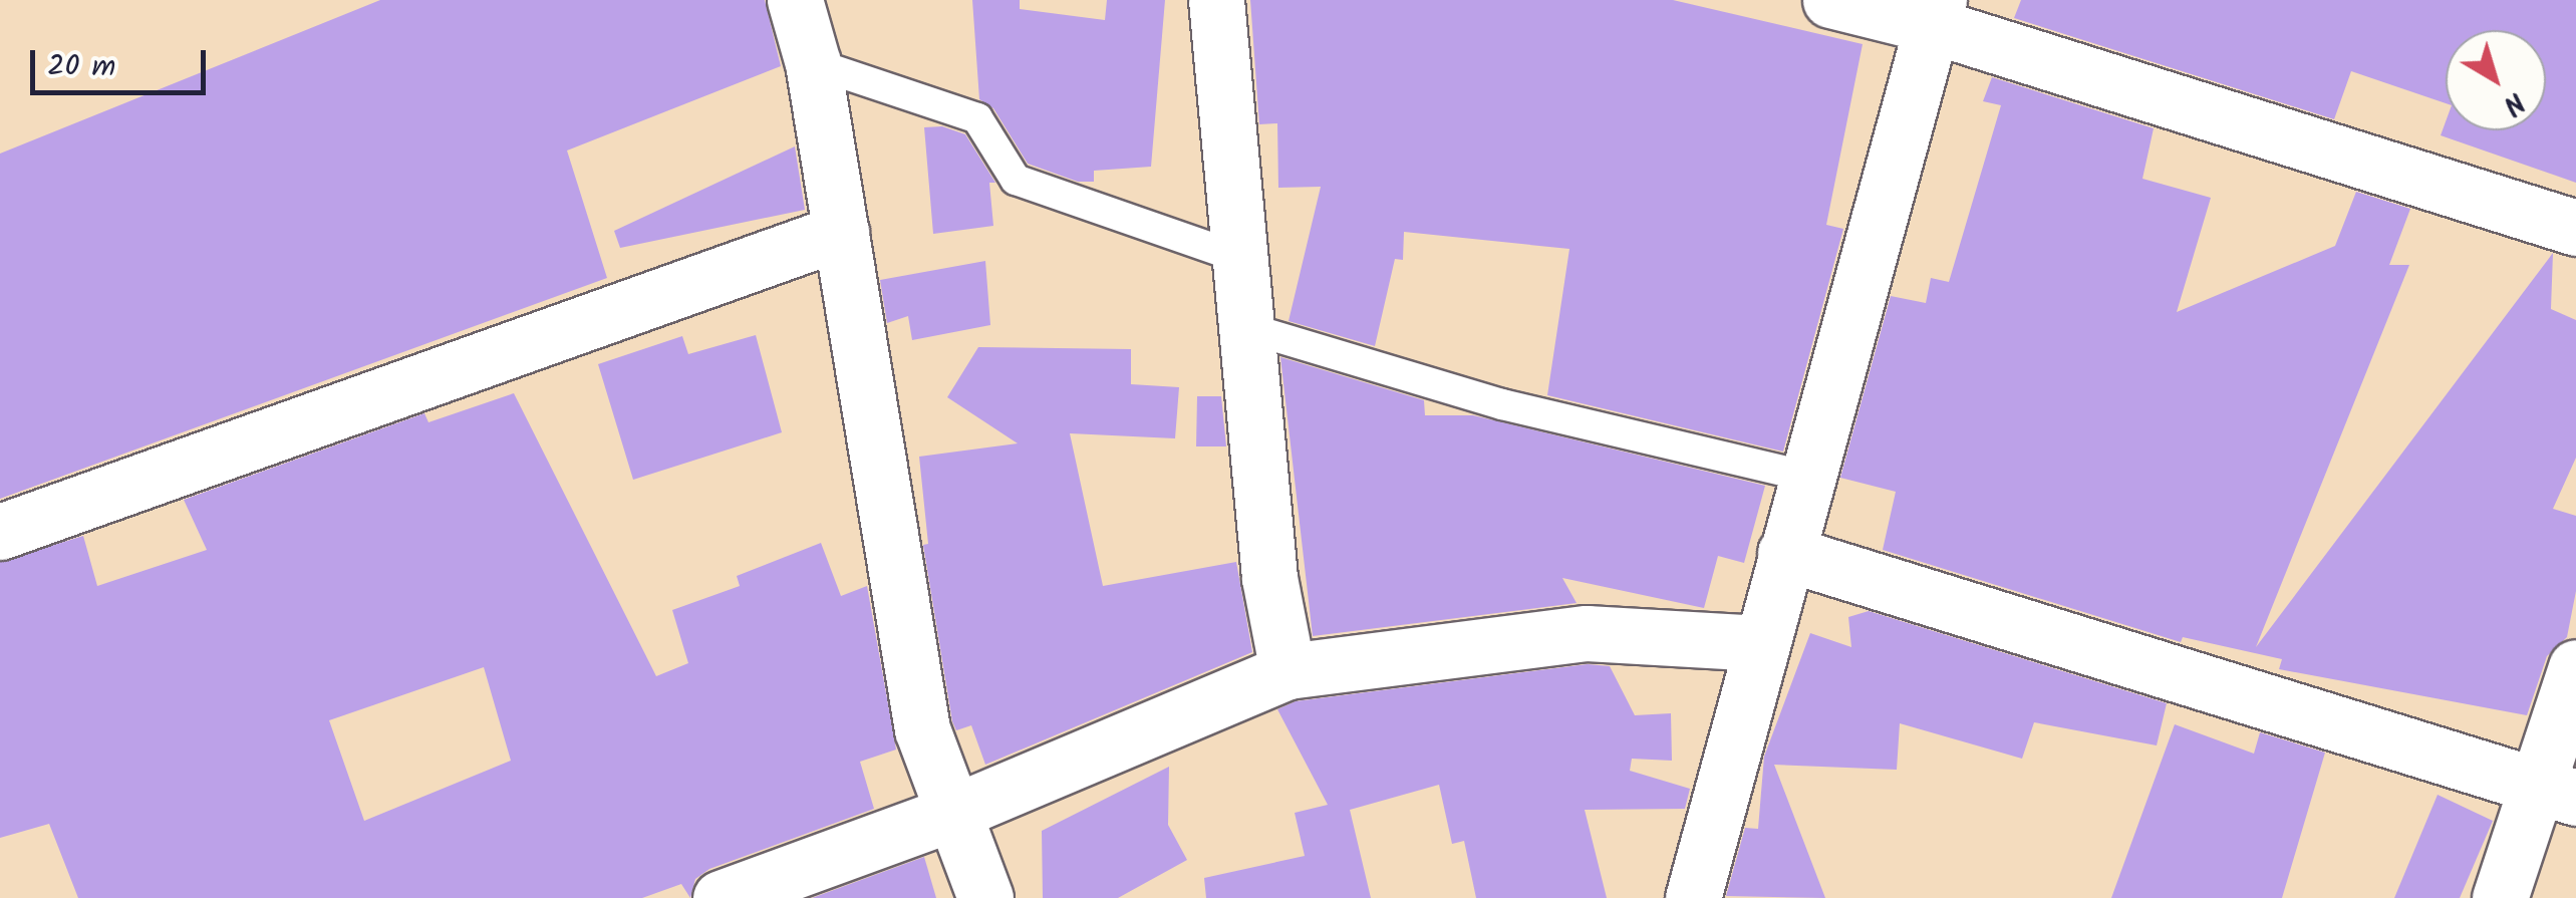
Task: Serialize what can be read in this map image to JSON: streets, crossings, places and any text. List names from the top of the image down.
{
  "scale_bar": "20 m",
  "north": "bottom right"
}
